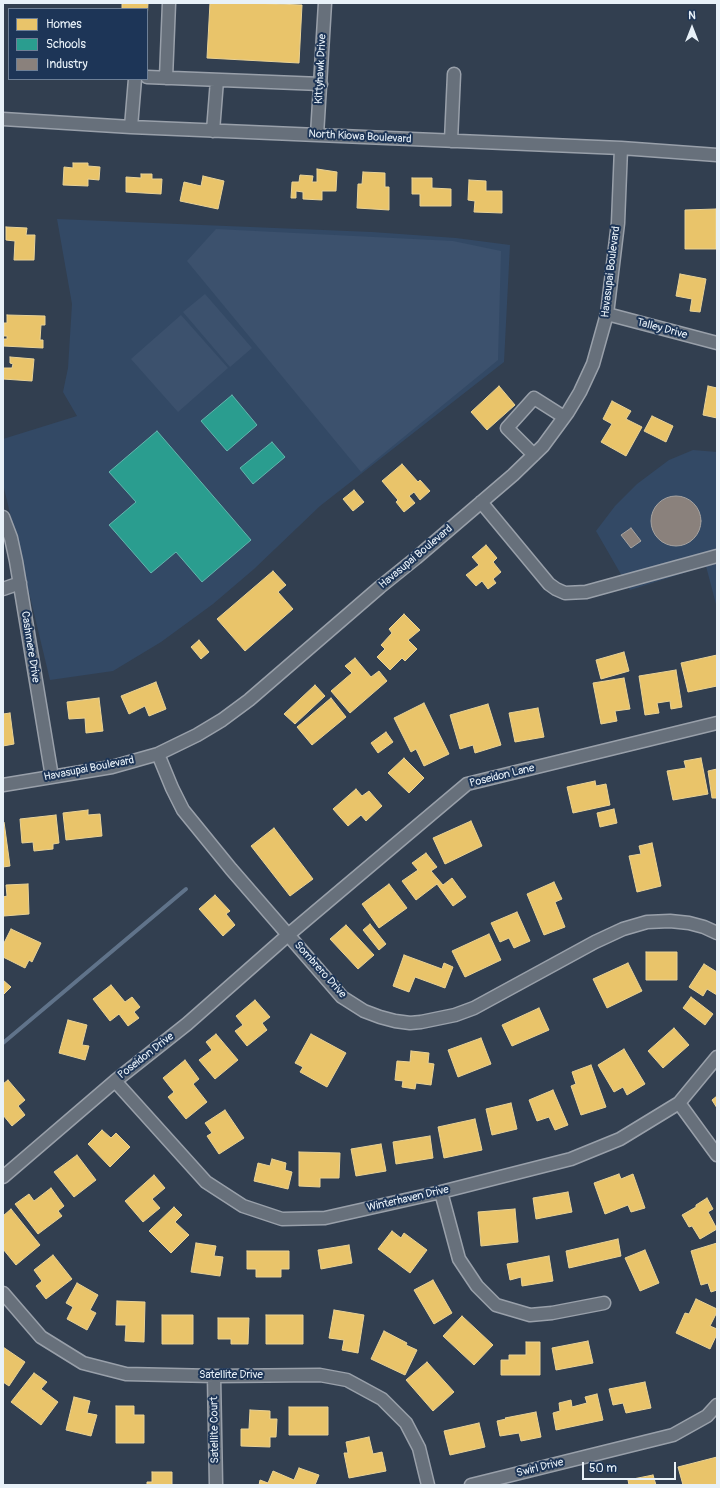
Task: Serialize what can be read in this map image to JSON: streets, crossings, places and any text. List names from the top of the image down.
{
  "streets": {
    "street": [
      "Kittyhawk Drive",
      "North Kiowa Boulevard",
      "Havasupai Boulevard",
      "Talley Drive",
      "Cashmere Drive",
      "Poseidon Lane",
      "Sombrero Drive",
      "Poseidon Drive",
      "Winterhaven Drive",
      "Satellite Drive",
      "Satellite Court",
      "Swirl Drive"
    ]
  },
  "crossings": [
    ["Kittyhawk Drive", "North Kiowa Boulevard"],
    ["North Kiowa Boulevard", "Havasupai Boulevard"],
    ["Havasupai Boulevard", "Talley Drive"],
    ["Havasupai Boulevard", "Cashmere Drive"],
    ["Havasupai Boulevard", "Sombrero Drive"],
    ["Poseidon Lane", "Sombrero Drive"],
    ["Poseidon Lane", "Poseidon Drive"],
    ["Sombrero Drive", "Poseidon Drive"],
    ["Poseidon Drive", "Winterhaven Drive"],
    ["Satellite Drive", "Satellite Court"]
  ],
  "legend": ["Homes", "Schools", "Industry"],
  "scale_bar": "50 m",
  "north": "top"
}
